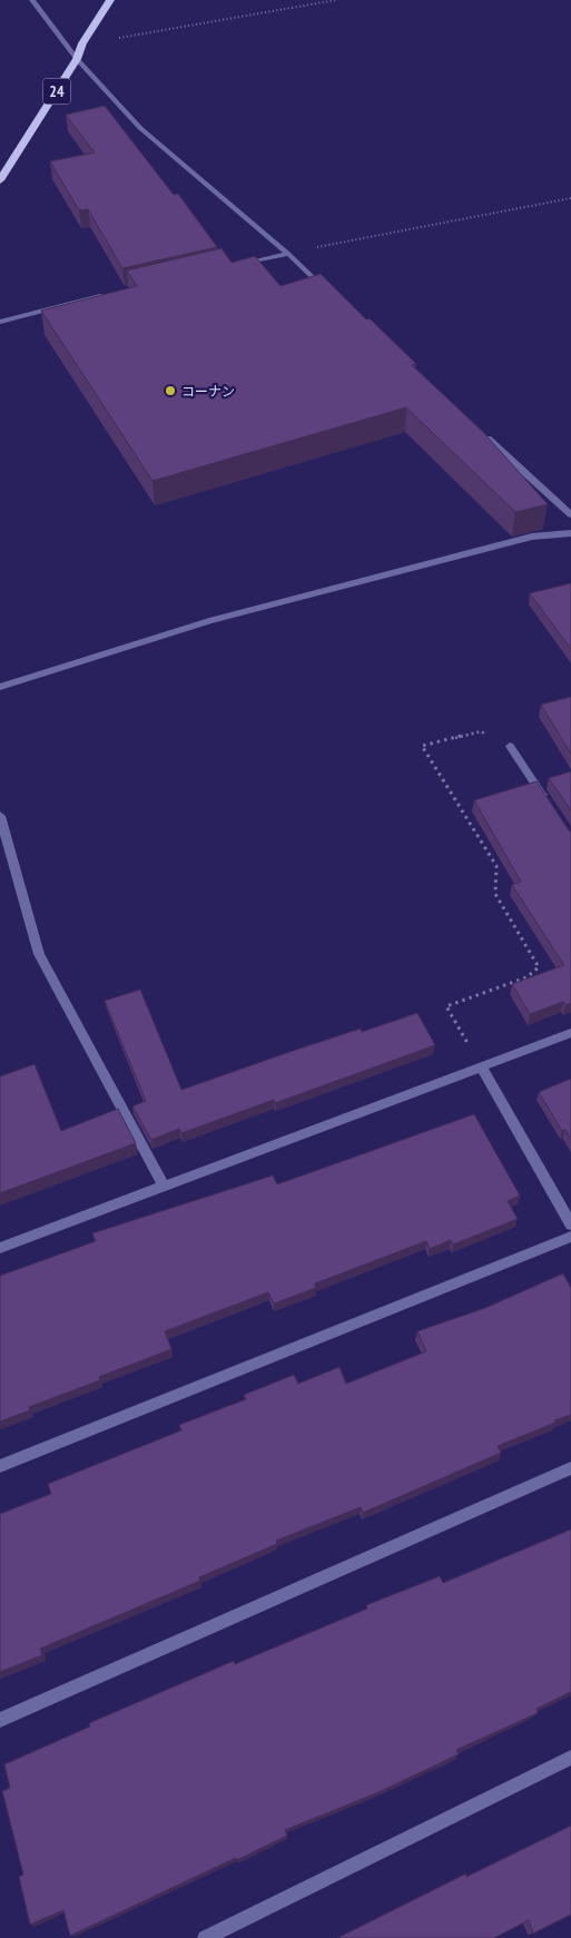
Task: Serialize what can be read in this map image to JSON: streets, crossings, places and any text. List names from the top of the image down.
{
  "streets": {
    "highway": ["24"]
  },
  "places": ["コーナン"]
}
